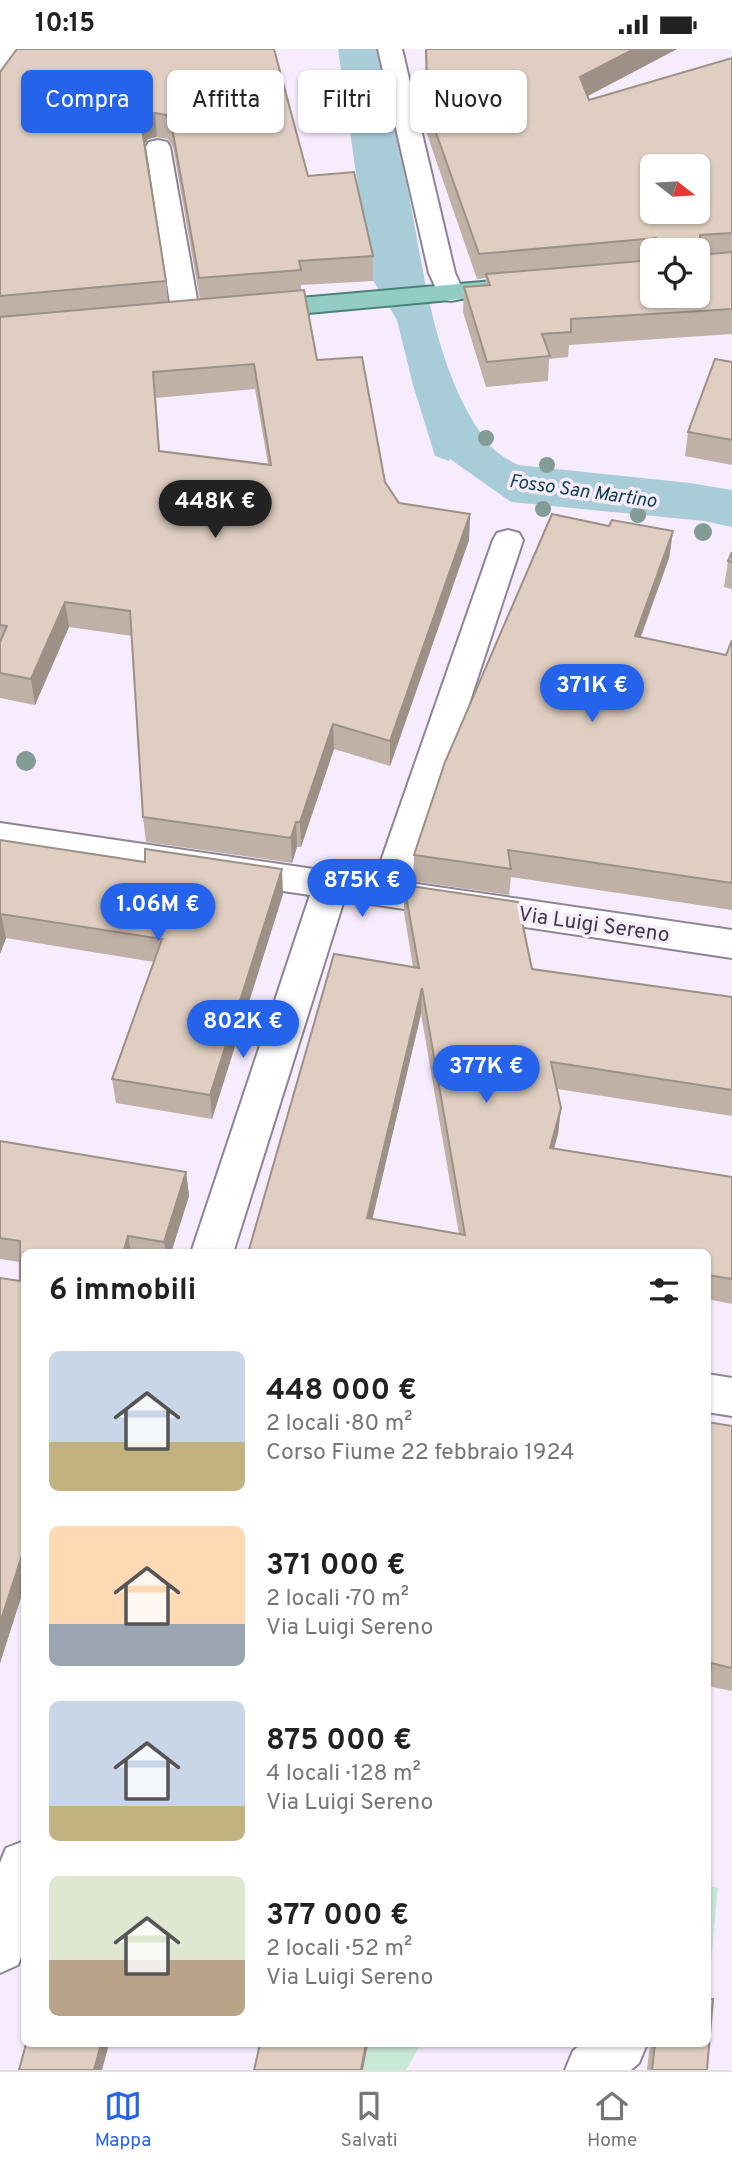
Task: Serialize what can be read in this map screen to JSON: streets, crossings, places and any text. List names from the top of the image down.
{
  "streets": {
    "street": ["Via Luigi Sereno"]
  },
  "water": ["Fosso San Martino"],
  "north": "right",
  "page": {
    "status": "10:15",
    "chip": [
      "Compra",
      "Affitta",
      "Filtri",
      "Nuovo"
    ],
    "price": [
      "448K €",
      "371K €",
      "875K €",
      "1.06M €",
      "802K €",
      "377K €"
    ],
    "heading": "6 immobili",
    "list": [
      {
        "name": "448 000 €",
        "note": "2 locali · 80 m² · Corso Fiume 22 febbraio 1924"
      },
      {
        "name": "371 000 €",
        "note": "2 locali · 70 m² · Via Luigi Sereno"
      },
      {
        "name": "875 000 €",
        "note": "4 locali · 128 m² · Via Luigi Sereno"
      },
      {
        "name": "377 000 €",
        "note": "2 locali · 52 m² · Via Luigi Sereno"
      }
    ],
    "tabs": ["Mappa", "Salvati", "Home"]
  }
}
